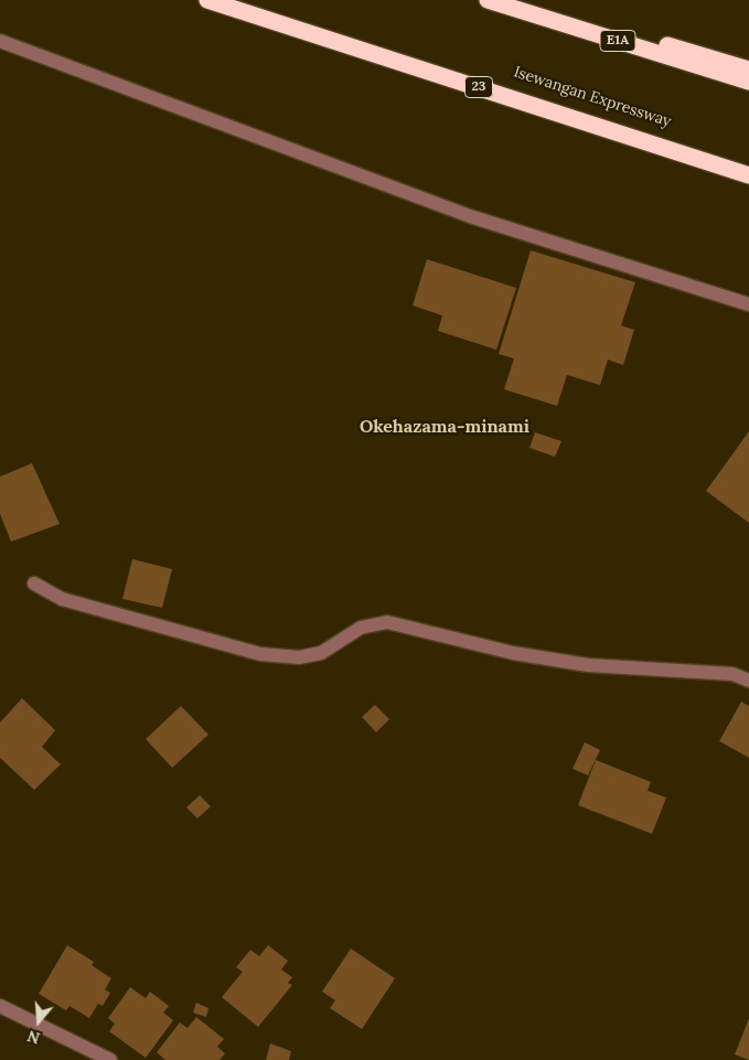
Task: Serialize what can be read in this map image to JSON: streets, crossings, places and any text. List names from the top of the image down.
{
  "streets": {
    "highway": ["E1A", "23", "Isewangan Expressway"]
  },
  "districts": ["Okehazama-minami"],
  "north": "bottom"
}
